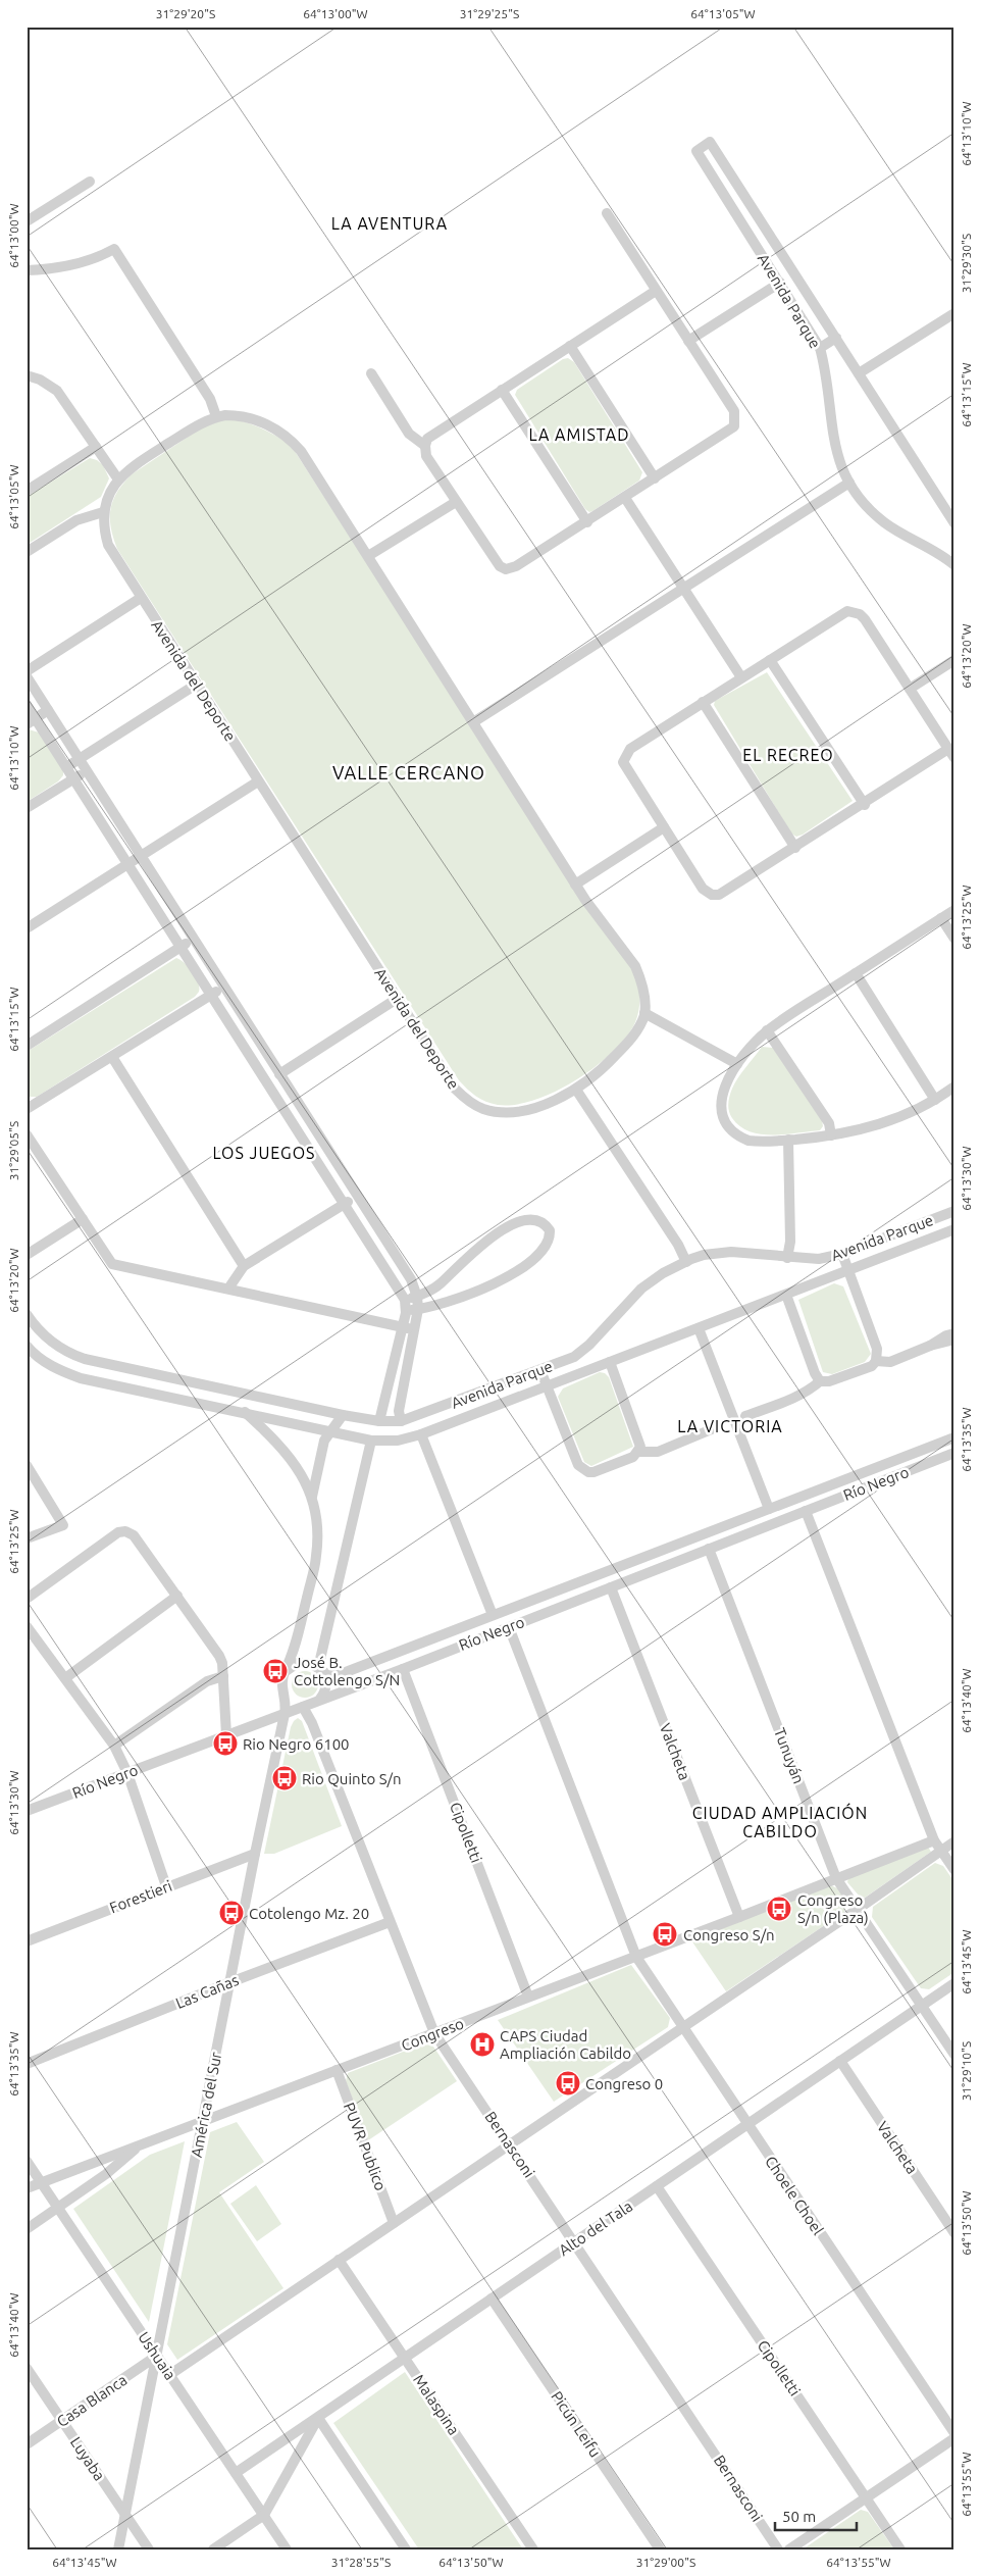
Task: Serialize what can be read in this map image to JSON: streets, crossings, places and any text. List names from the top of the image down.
{
  "streets": {
    "street": [
      "Avenida Parque",
      "Avenida del Deporte",
      "Río Negro",
      "Valcheta",
      "Tunuyán",
      "Cipolletti",
      "Forestieri",
      "Las Cañas",
      "Congreso",
      "América del Sur",
      "Bernasconi",
      "PUVR Publico",
      "Choele Choel",
      "Alto del Tala",
      "Ushuaia",
      "Casa Blanca",
      "Malaspina",
      "Picún Leifu",
      "Luyaba"
    ]
  },
  "crossings": [
    ["Río Negro", "Valcheta"],
    ["Río Negro", "Tunuyán"],
    ["Río Negro", "Cipolletti"],
    ["Río Negro", "América del Sur"],
    ["Río Negro", "Bernasconi"],
    ["Río Negro", "Choele Choel"],
    ["Valcheta", "Congreso"],
    ["Valcheta", "Alto del Tala"],
    ["Tunuyán", "Congreso"],
    ["Tunuyán", "Alto del Tala"],
    ["Cipolletti", "Congreso"],
    ["Cipolletti", "Alto del Tala"],
    ["Forestieri", "América del Sur"],
    ["Las Cañas", "América del Sur"],
    ["Las Cañas", "Bernasconi"],
    ["Congreso", "América del Sur"],
    ["Congreso", "Bernasconi"],
    ["Congreso", "PUVR Publico"],
    ["Congreso", "Choele Choel"],
    ["Congreso", "Ushuaia"],
    ["América del Sur", "Bernasconi"],
    ["América del Sur", "Ushuaia"],
    ["América del Sur", "Casa Blanca"],
    ["América del Sur", "Luyaba"],
    ["Bernasconi", "Alto del Tala"],
    ["Choele Choel", "Alto del Tala"],
    ["Alto del Tala", "Ushuaia"],
    ["Alto del Tala", "Malaspina"],
    ["Alto del Tala", "Picún Leifu"],
    ["Ushuaia", "Casa Blanca"],
    ["Casa Blanca", "Luyaba"]
  ],
  "districts": [
    "LA AVENTURA",
    "LA AMISTAD",
    "EL RECREO",
    "VALLE CERCANO",
    "LOS JUEGOS",
    "LA VICTORIA",
    "CIUDAD AMPLIACIÓN CABILDO"
  ],
  "places": {
    "bus stop": [
      "José B. Cottolengo S/N",
      "Rio Negro 6100",
      "Rio Quinto S/n",
      "Congreso S/n (Plaza)",
      "Cotolengo Mz. 20",
      "Congreso S/n",
      "Congreso 0"
    ],
    "hospital": ["CAPS Ciudad Ampliación Cabildo"]
  },
  "scale_bar": "50 m",
  "coordinates": [
    "31°29'20\"S",
    "64°13'00\"W",
    "31°29'25\"S",
    "64°13'05\"W",
    "64°13'10\"W",
    "31°29'30\"S",
    "64°13'15\"W",
    "64°13'20\"W",
    "64°13'25\"W",
    "31°29'05\"S",
    "64°13'30\"W",
    "64°13'35\"W",
    "64°13'40\"W",
    "64°13'45\"W",
    "31°29'10\"S",
    "64°13'50\"W",
    "64°13'55\"W",
    "31°28'55\"S",
    "31°29'00\"S"
  ]
}
